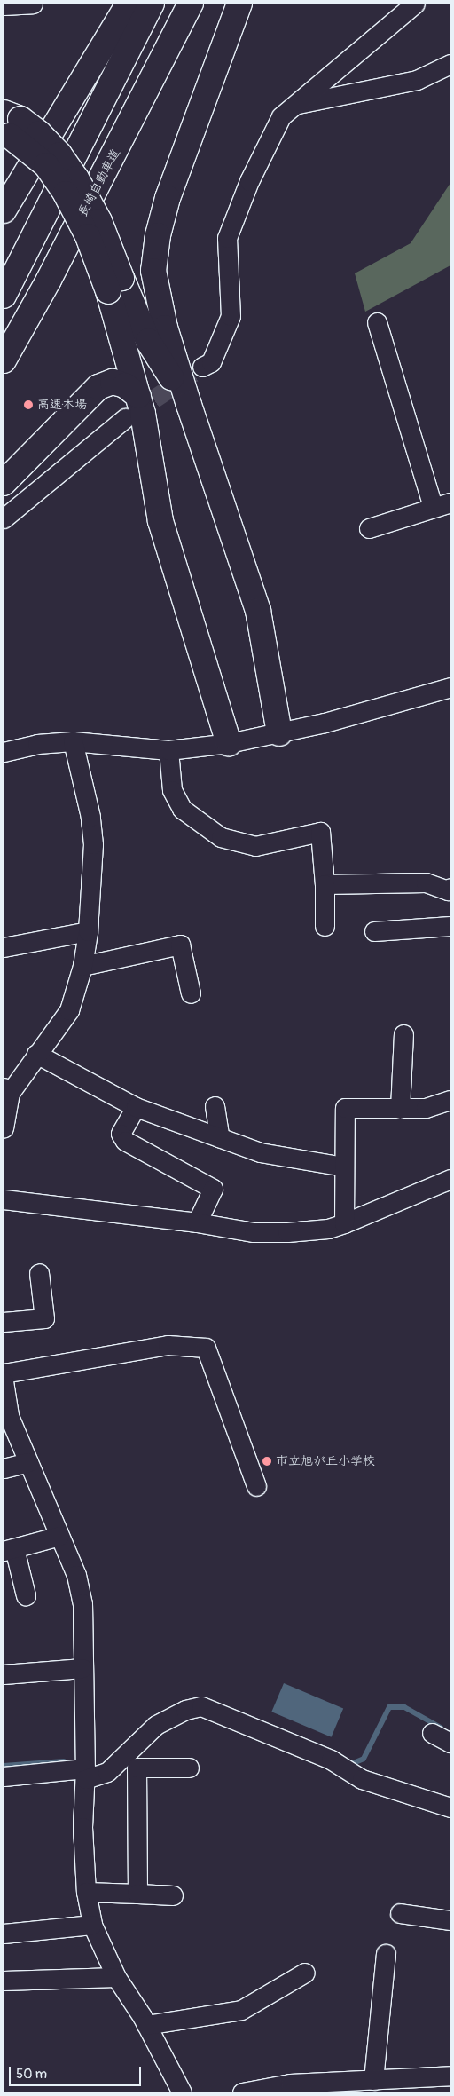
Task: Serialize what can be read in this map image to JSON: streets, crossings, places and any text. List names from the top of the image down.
{
  "streets": {
    "highway": ["長崎自動車道"]
  },
  "places": ["高速木場", "市立旭が丘小学校"],
  "scale_bar": "50 m"
}
